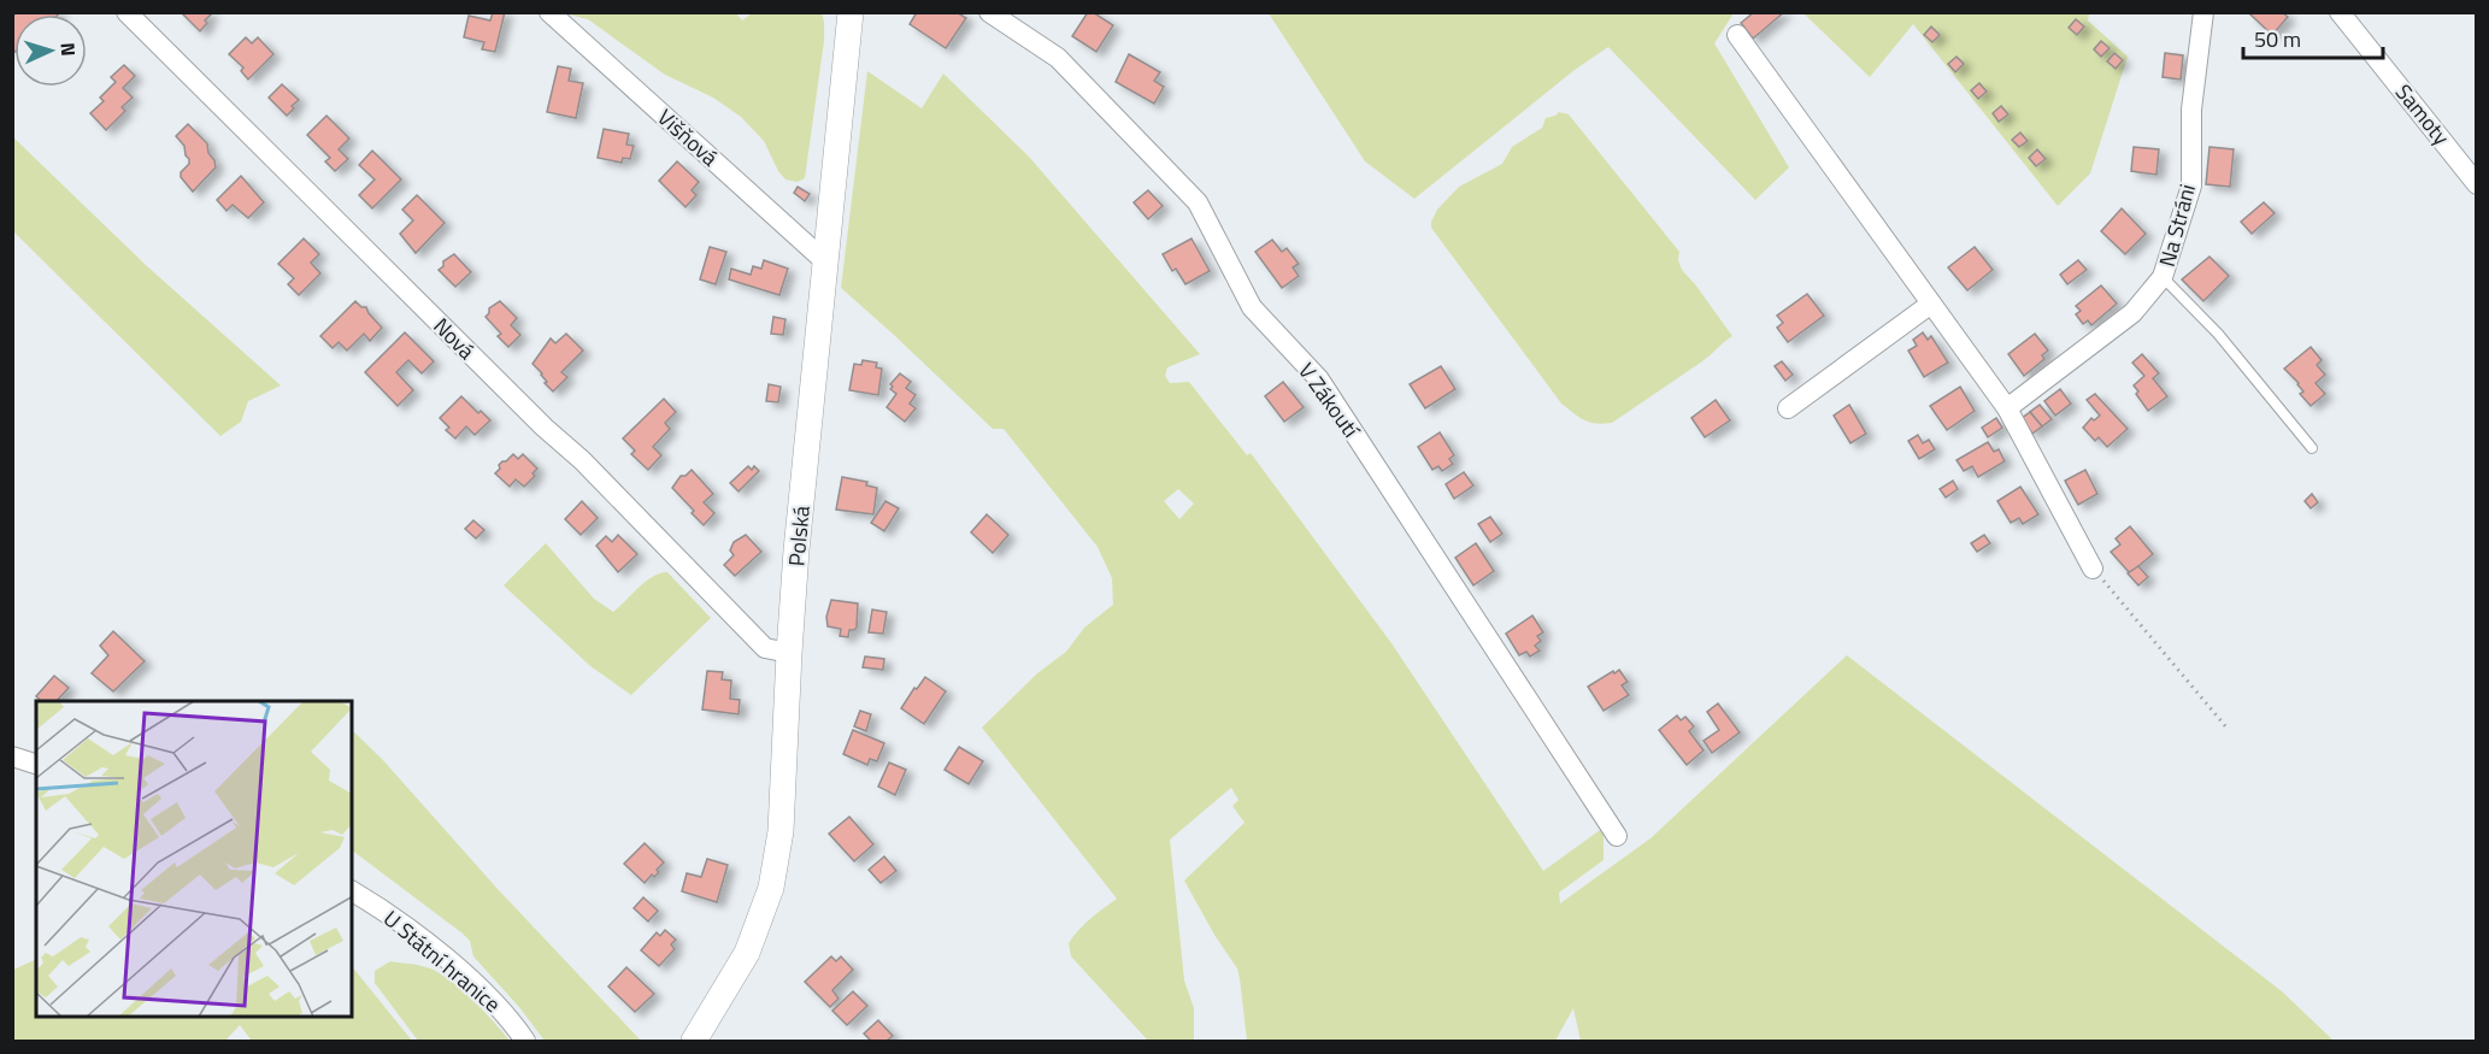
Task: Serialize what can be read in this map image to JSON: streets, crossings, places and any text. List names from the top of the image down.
{
  "streets": {
    "street": [
      "Samoty",
      "Višňová",
      "Na Stráni",
      "Nová",
      "V Zákoutí",
      "Polská",
      "U Státní hranice"
    ]
  },
  "crossings": [
    ["Višňová", "Polská"],
    ["Nová", "Polská"]
  ],
  "scale_bar": "50 m",
  "north": "right"
}
